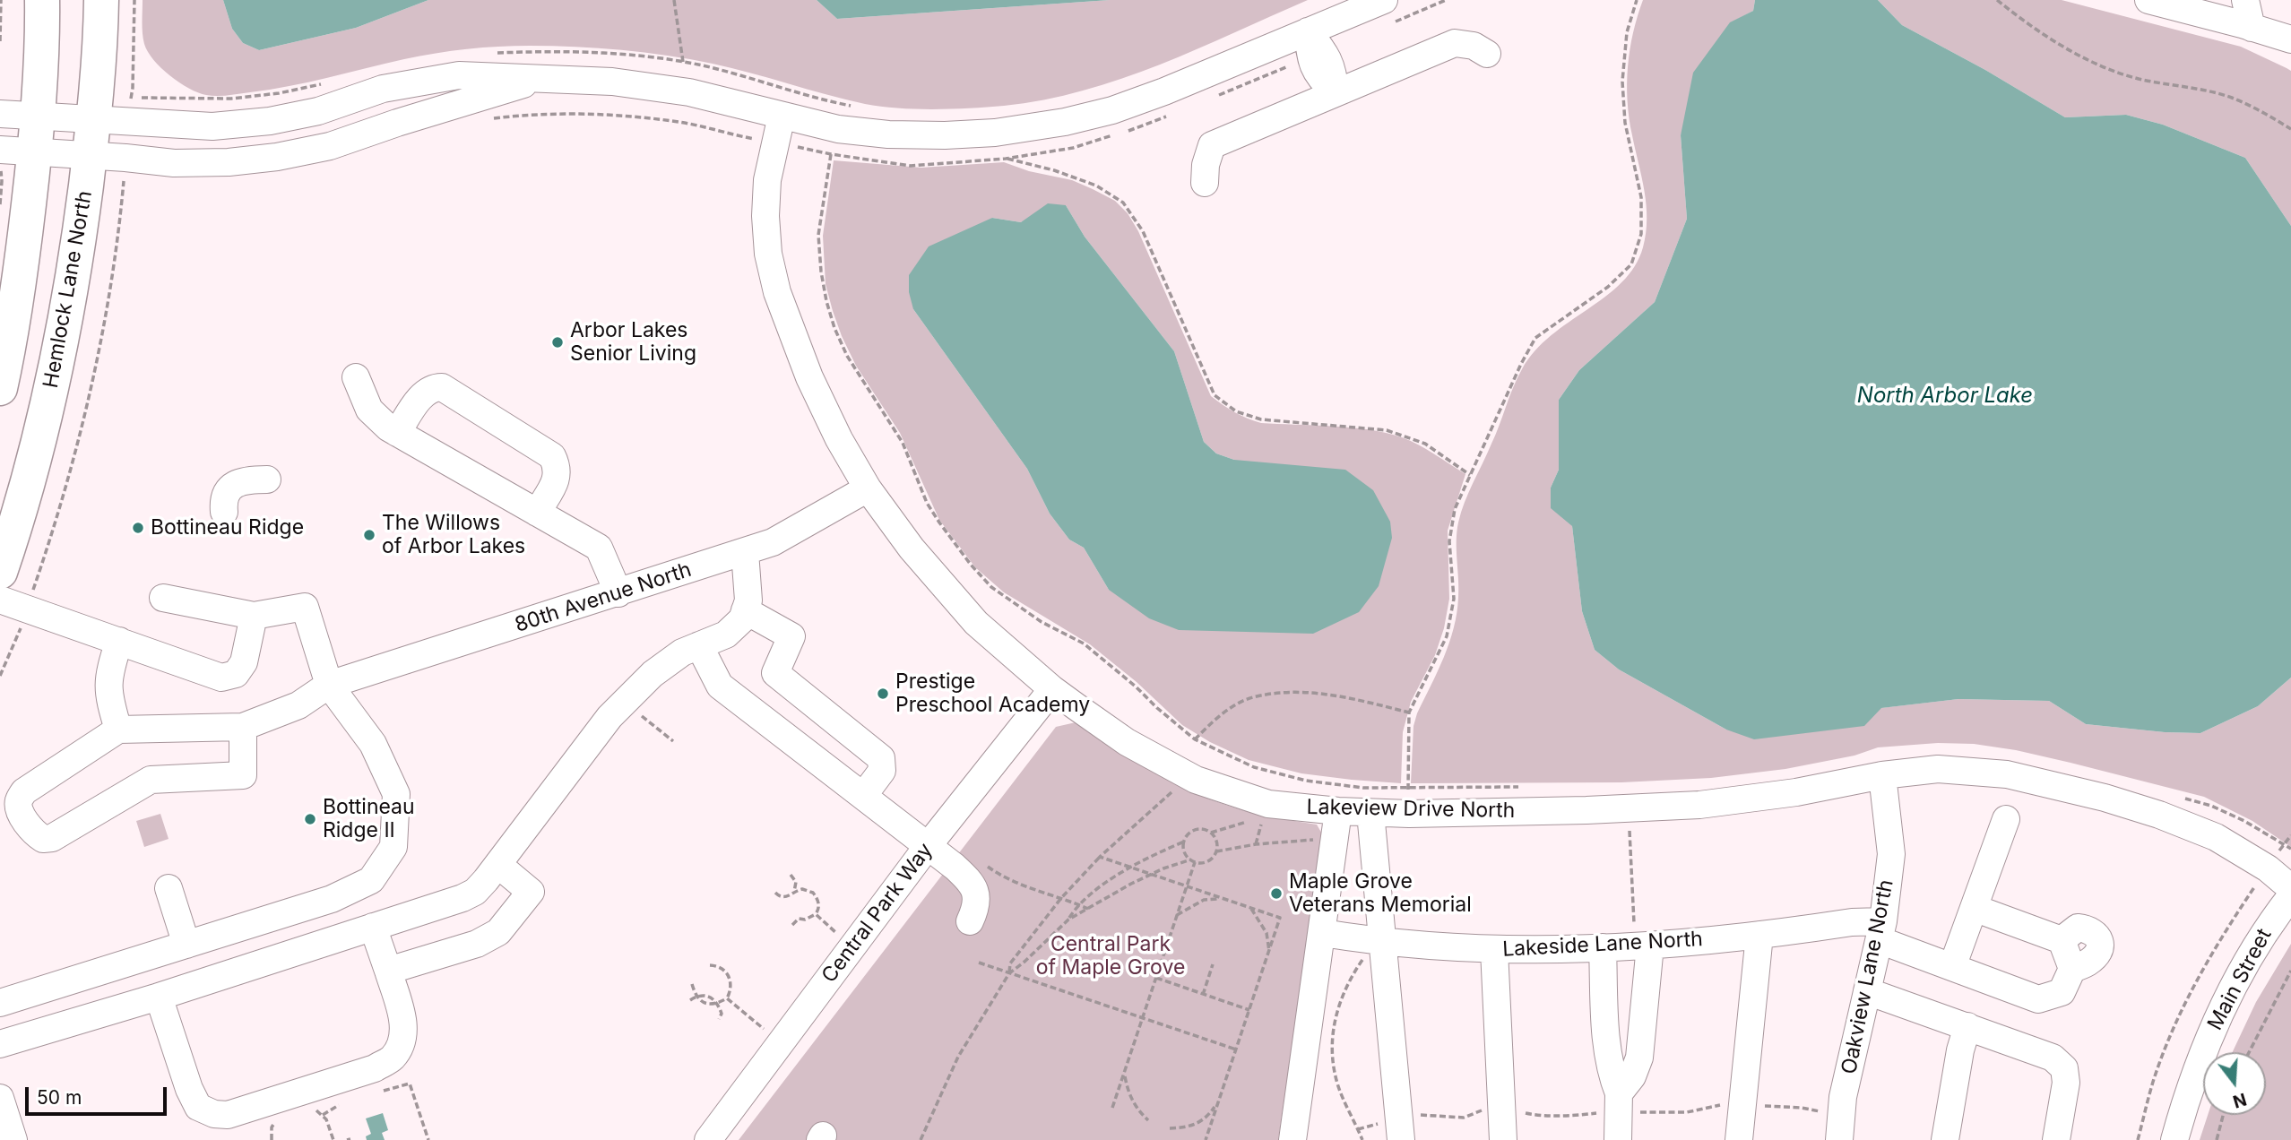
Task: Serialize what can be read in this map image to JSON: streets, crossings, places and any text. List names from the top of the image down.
{
  "streets": {
    "main road": ["Hemlock Lane North"],
    "street": [
      "80th Avenue North",
      "Lakeview Drive North",
      "Central Park Way",
      "Lakeside Lane North",
      "Oakview Lane North",
      "Main Street"
    ]
  },
  "crossings": [
    ["80th Avenue North", "Lakeview Drive North"],
    ["Lakeview Drive North", "Central Park Way"],
    ["Lakeview Drive North", "Oakview Lane North"],
    ["Lakeside Lane North", "Oakview Lane North"]
  ],
  "water": ["North Arbor Lake"],
  "parks": ["Central Park of Maple Grove"],
  "places": [
    "Arbor Lakes Senior Living",
    "Bottineau Ridge",
    "The Willows of Arbor Lakes",
    "Prestige Preschool Academy",
    "Bottineau Ridge II",
    "Maple Grove Veterans Memorial"
  ],
  "scale_bar": "50 m",
  "north": "bottom"
}
